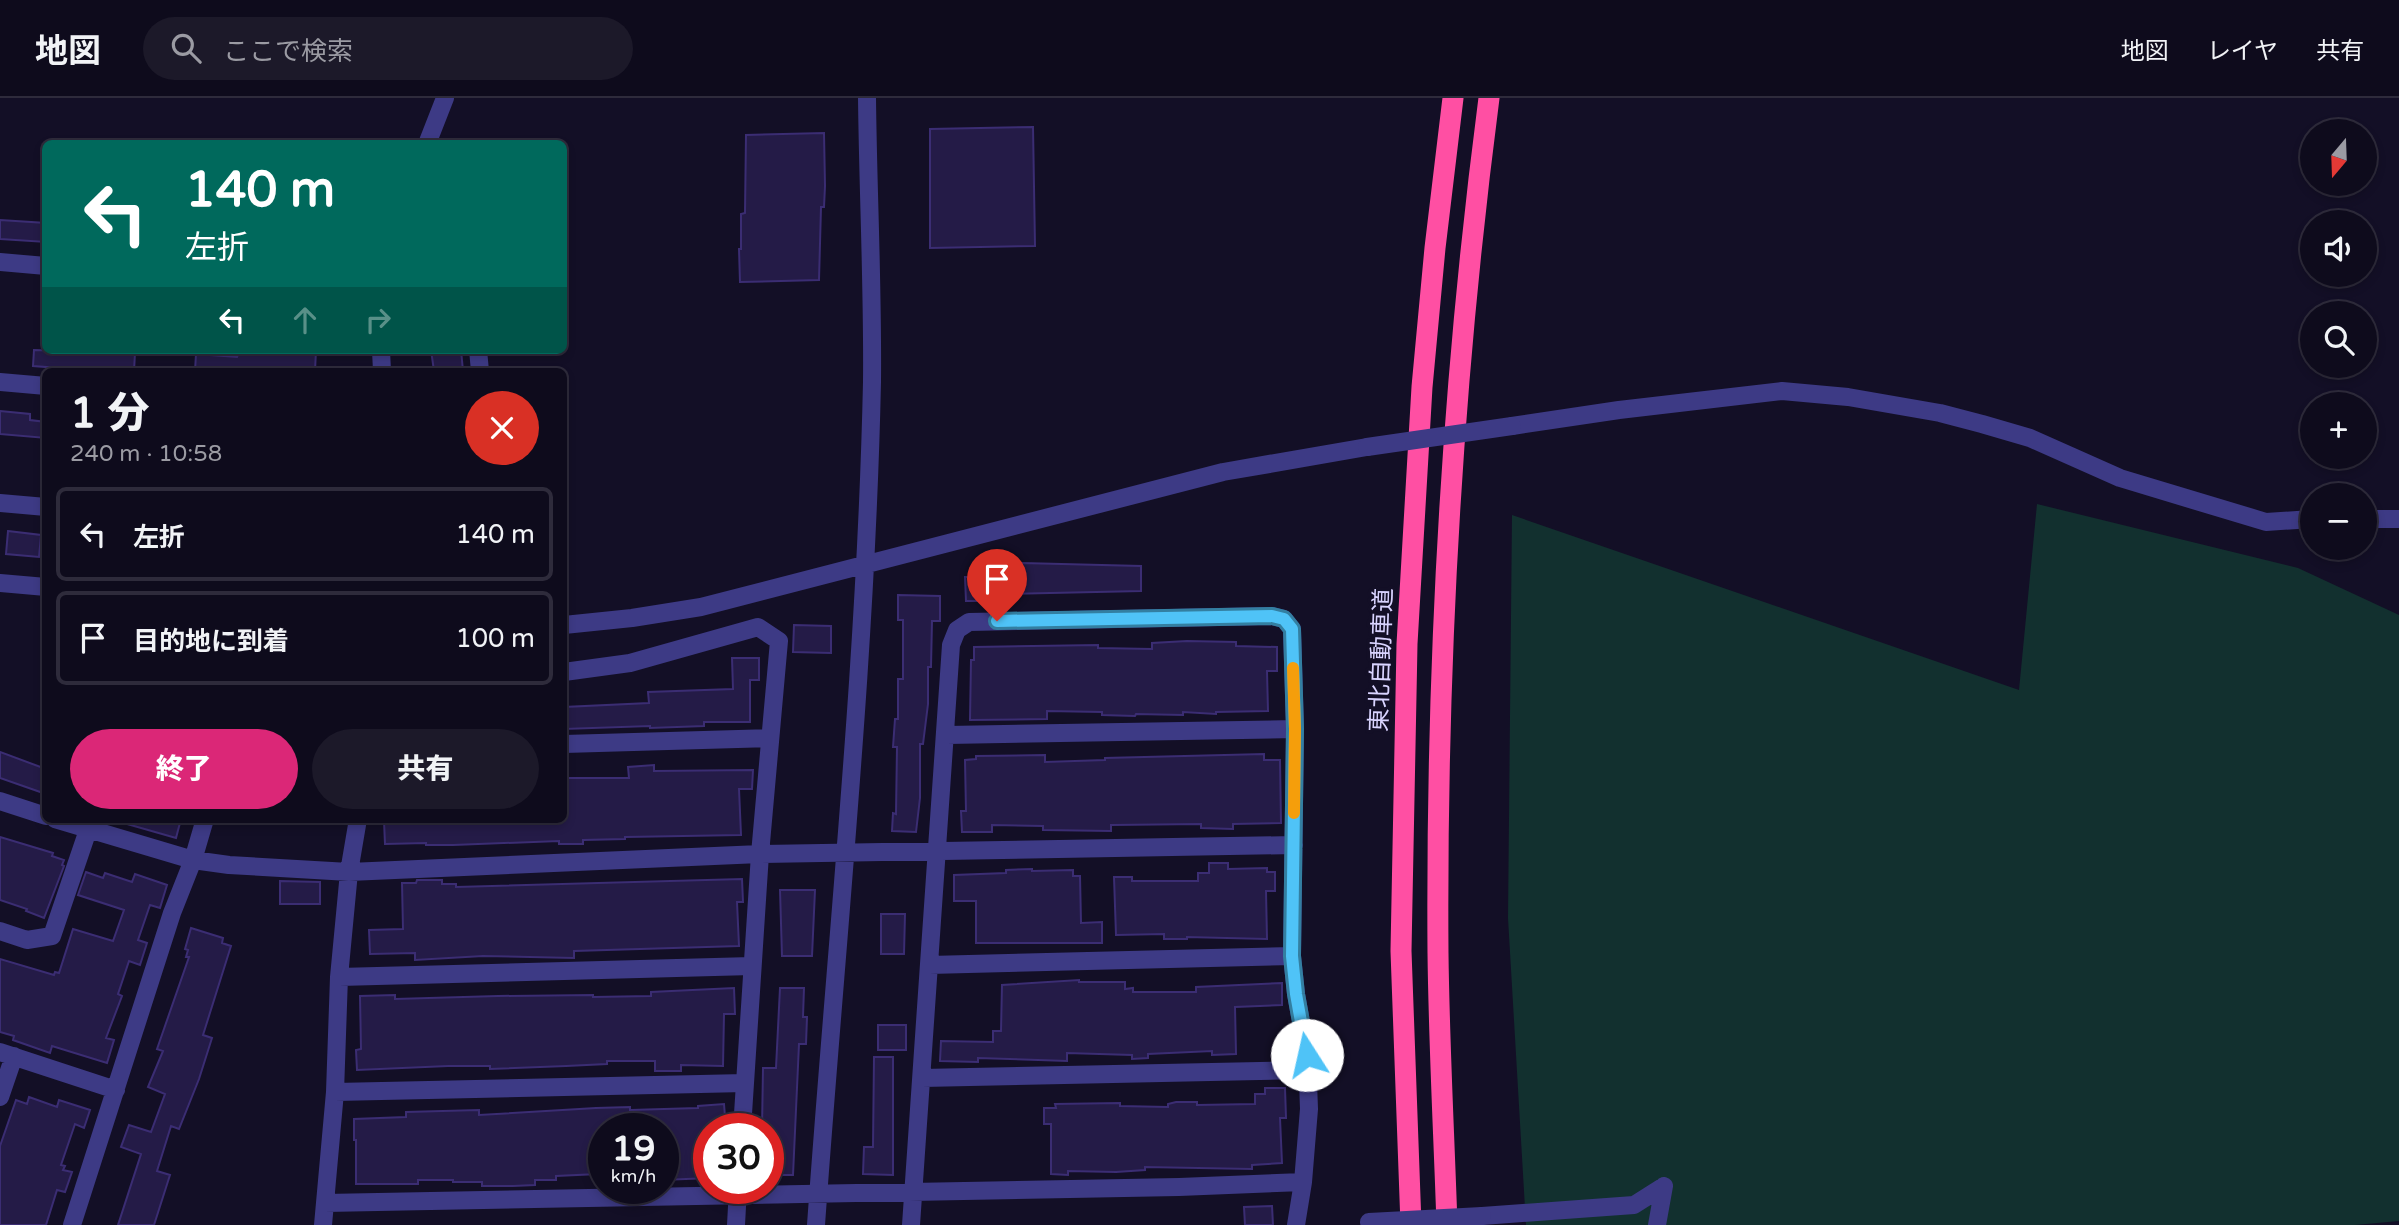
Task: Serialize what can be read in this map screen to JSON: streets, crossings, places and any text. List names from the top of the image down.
{
  "streets": {
    "highway": ["東北自動車道"]
  },
  "north": "bottom",
  "page": {
    "header": "地図",
    "search": "ここで検索",
    "nav": ["地図", "レイヤ", "共有"],
    "map_buttons": ["+", "−"],
    "turn": ["140 m", "左折"],
    "heading": ["1 分", "240 m · 10:58"],
    "list": [
      {
        "name": "左折",
        "value": "140 m"
      },
      {
        "name": "目的地に到着",
        "value": "100 m"
      }
    ],
    "buttons": ["終了", "共有"],
    "speed": "19 km/h",
    "limit": "30"
  }
}
